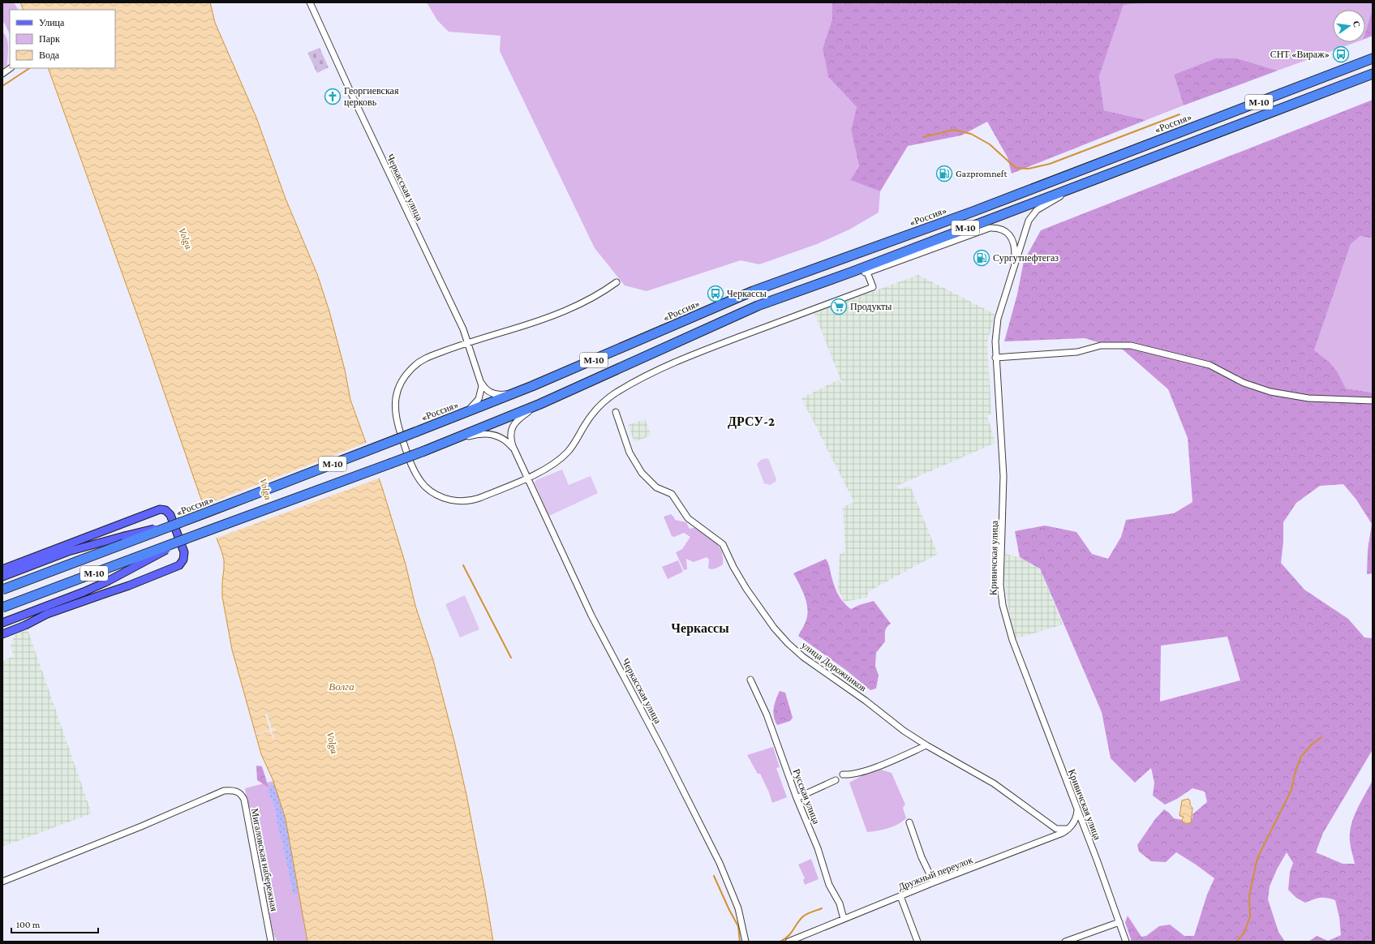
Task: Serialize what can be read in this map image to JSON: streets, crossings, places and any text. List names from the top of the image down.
{
  "streets": {
    "highway": ["М-10", "«Россия»"],
    "street": [
      "Черкасская улица",
      "Кривичская улица",
      "улица Дорожников",
      "Русская улица",
      "Мигаловская набережная",
      "Дружный переулок"
    ]
  },
  "crossings": [
    ["М-10", "Черкасская улица"],
    ["М-10", "Кривичская улица"],
    ["«Россия»", "Черкасская улица"],
    ["улица Дорожников", "Дружный переулок"],
    ["Русская улица", "Дружный переулок"]
  ],
  "districts": ["ДРСУ-2", "Черкассы"],
  "water": ["Volga", "Волга"],
  "places": {
    "bus stop": ["СНТ «Вираж»", "Черкассы"],
    "church": ["Георгиевская церковь"],
    "fuel station": ["Gazpromneft", "Сургутнефтегаз"],
    "supermarket": ["Продукты"]
  },
  "legend": ["Улица", "Парк", "Вода"],
  "scale_bar": "100 m",
  "north": "right"
}
